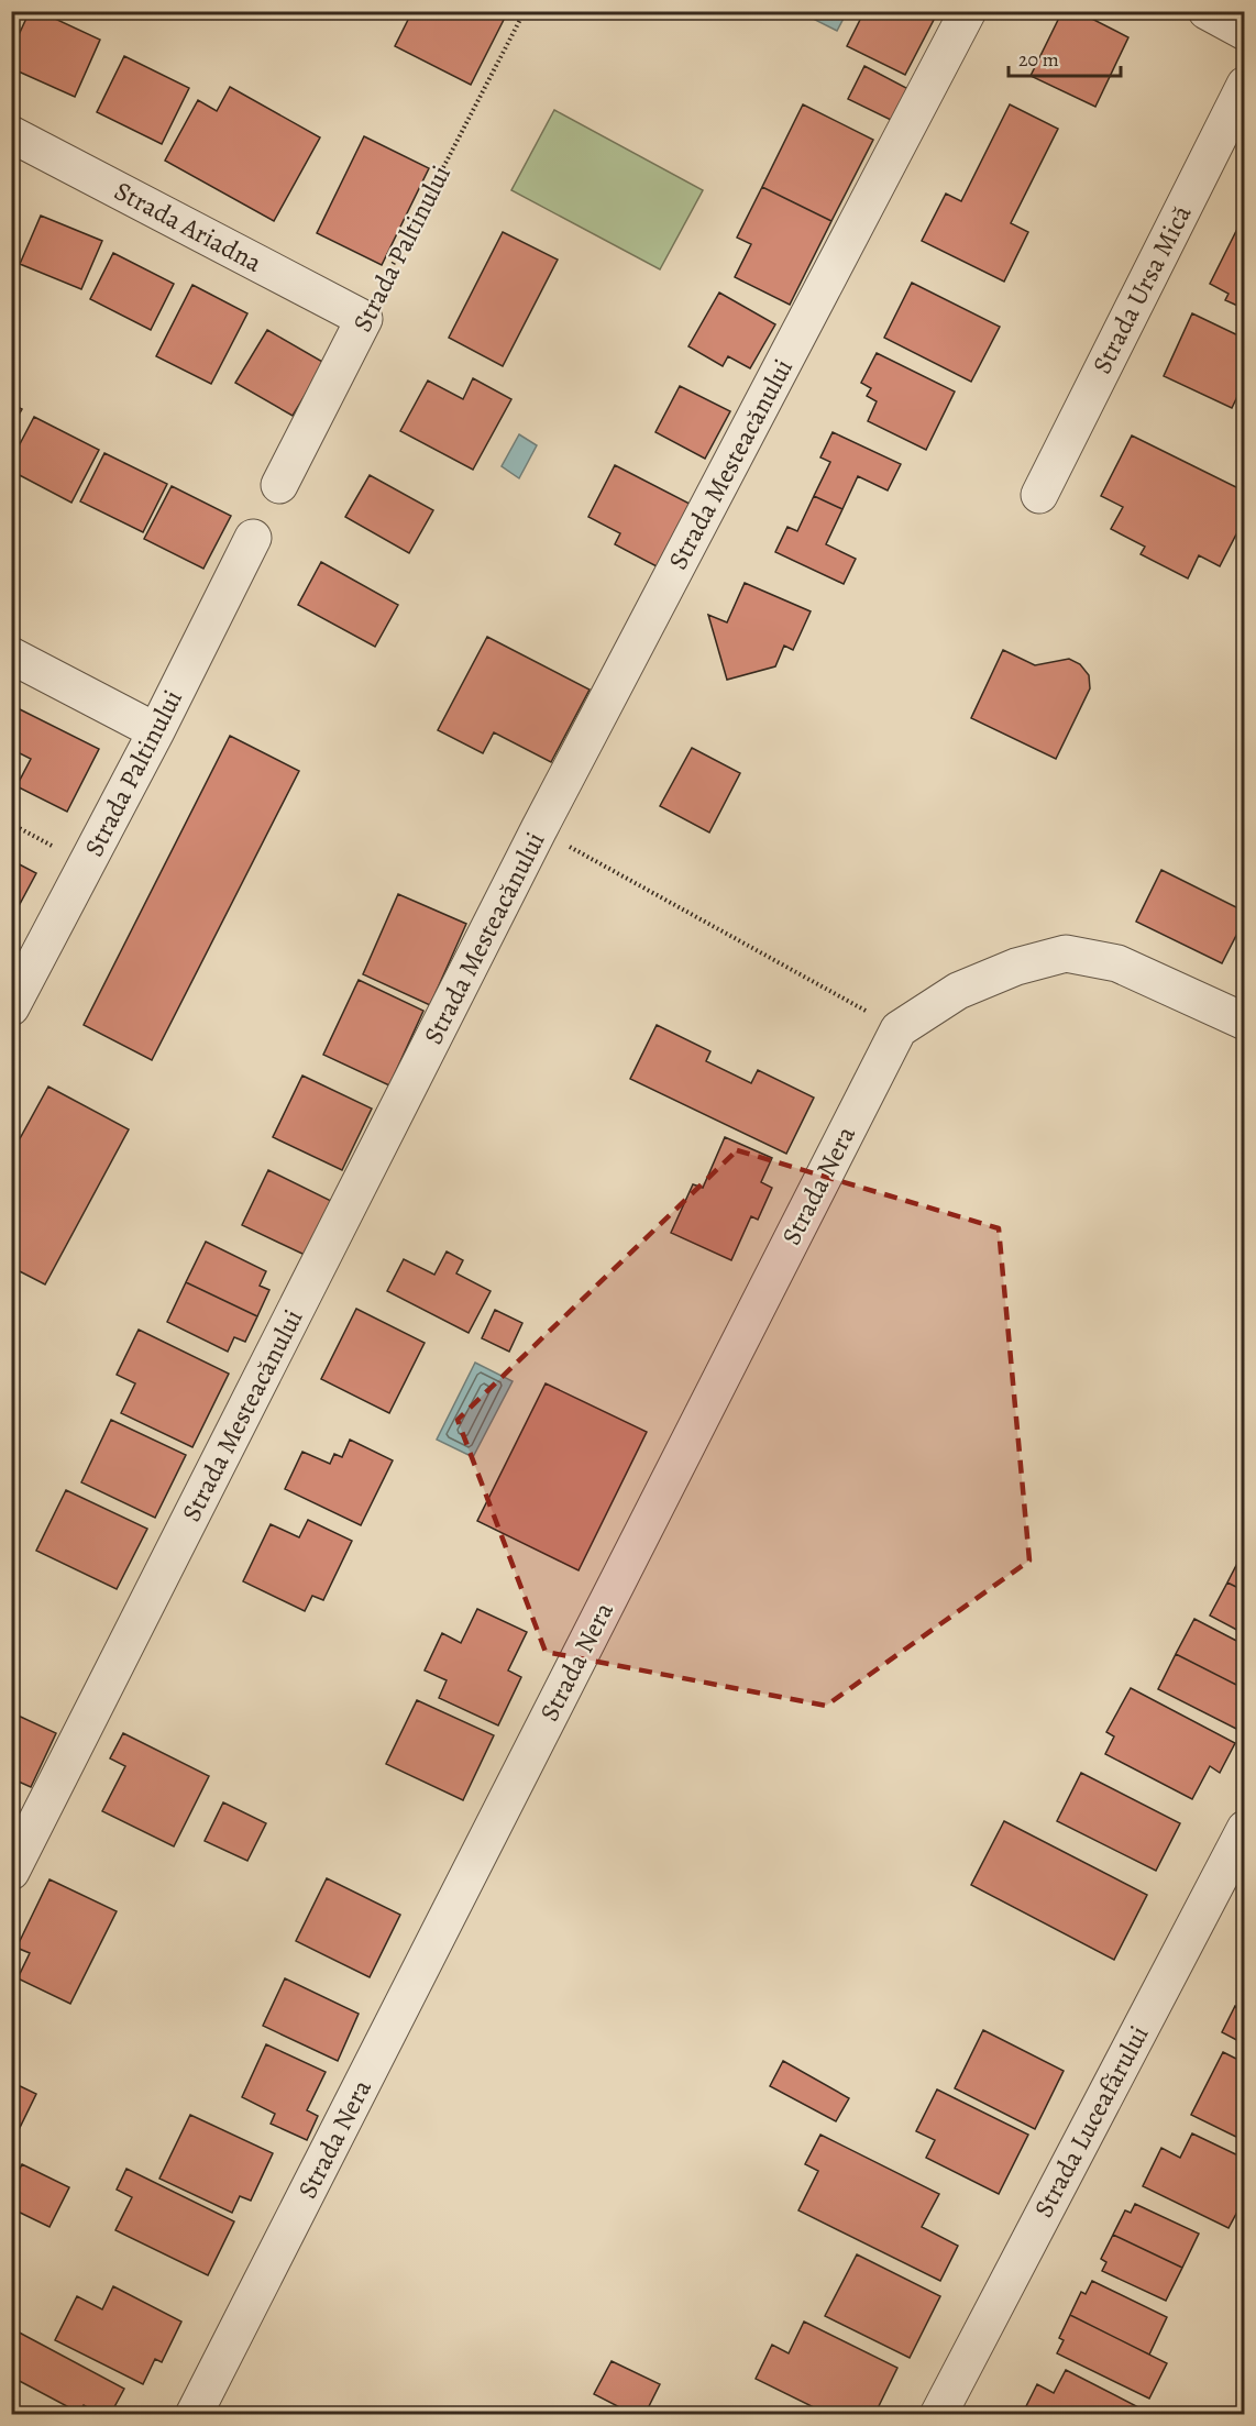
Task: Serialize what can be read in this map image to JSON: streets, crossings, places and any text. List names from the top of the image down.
{
  "streets": {
    "street": [
      "Strada Ariadna",
      "Strada Paltinului",
      "Strada Ursa Mică",
      "Strada Mesteacănului",
      "Strada Nera",
      "Strada Luceafărului"
    ]
  },
  "crossings": [
    ["Strada Ariadna", "Strada Paltinului"]
  ],
  "scale_bar": "20 m"
}
